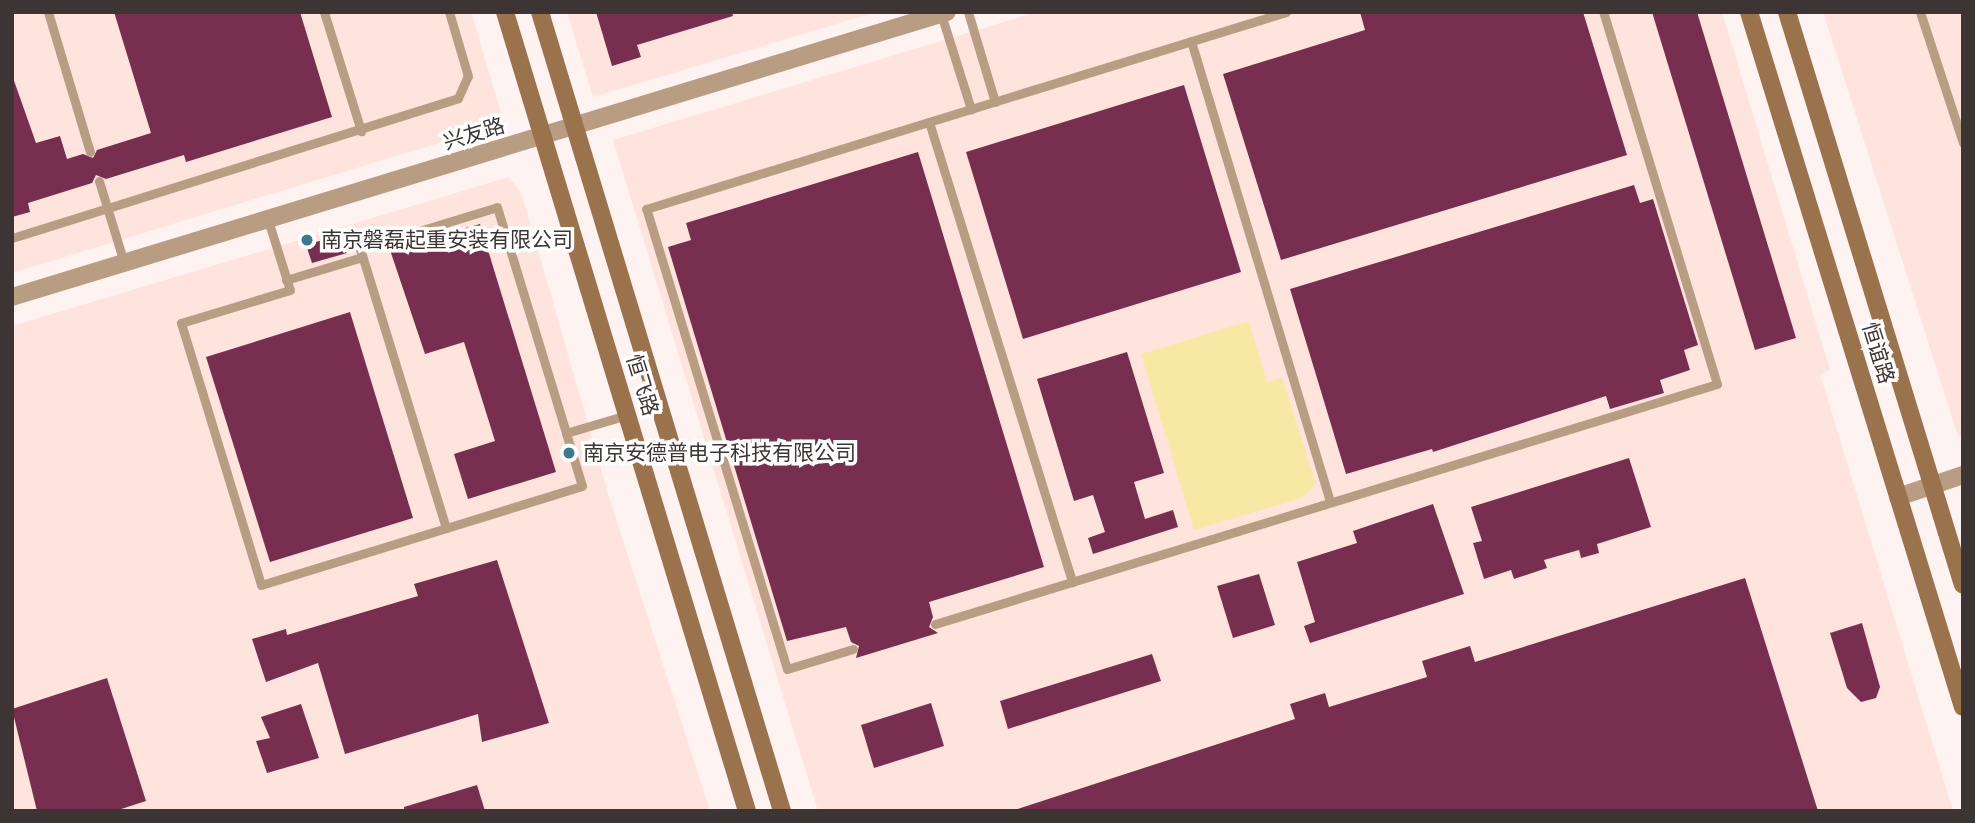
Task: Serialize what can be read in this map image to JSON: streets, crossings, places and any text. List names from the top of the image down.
{
  "streets": {
    "main road": ["恒谊路", "恒飞路"],
    "street": ["兴友路"]
  },
  "crossings": [
    ["兴友路", "恒飞路"]
  ],
  "places": ["南京磐磊起重安装有限公司", "南京安德普电子科技有限公司"]
}
